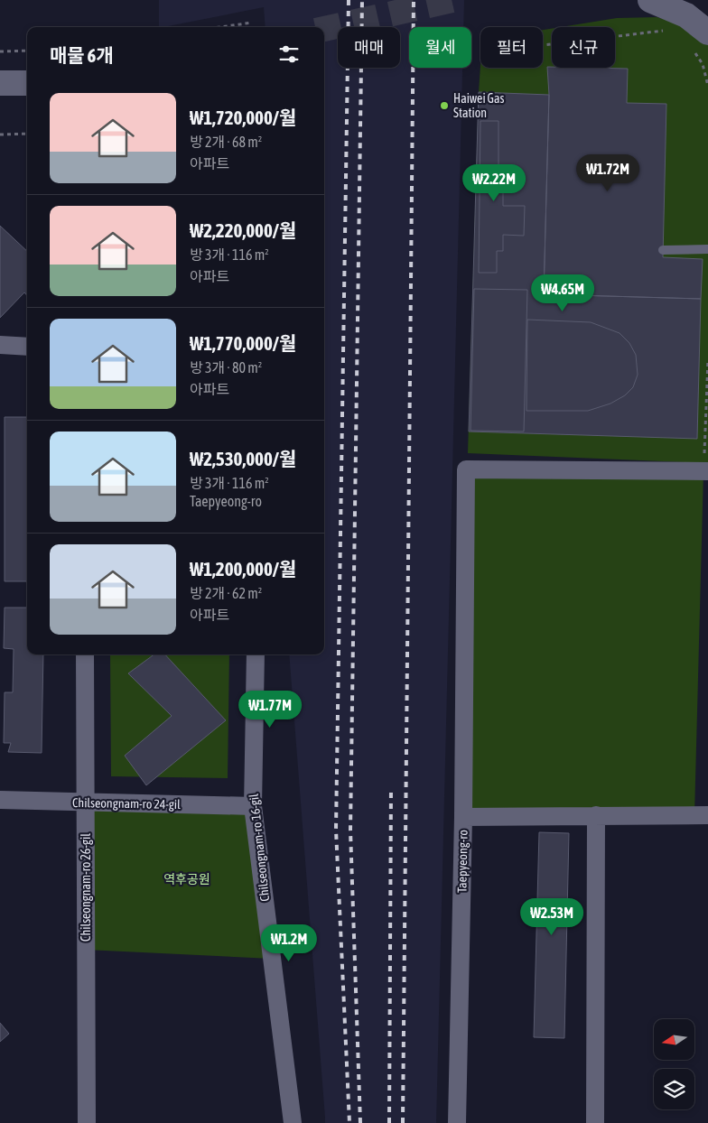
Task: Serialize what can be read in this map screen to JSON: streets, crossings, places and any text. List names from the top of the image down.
{
  "streets": {
    "street": [
      "Chilseongnam-ro 24-gil",
      "Chilseongnam-ro 16-gil",
      "Taepyeong-ro",
      "Chilseongnam-ro 26-gil"
    ]
  },
  "crossings": [
    ["Chilseongnam-ro 24-gil", "Chilseongnam-ro 16-gil"],
    ["Chilseongnam-ro 24-gil", "Chilseongnam-ro 26-gil"]
  ],
  "parks": ["역후공원"],
  "places": ["Haiwei Gas Station"],
  "north": "left",
  "page": {
    "chip": [
      "매매",
      "월세",
      "필터",
      "신규"
    ],
    "heading": "매물 6개",
    "list": [
      {
        "name": "₩1,720,000/월",
        "note": "방 2개 · 68 m² · 아파트"
      },
      {
        "name": "₩2,220,000/월",
        "note": "방 3개 · 116 m² · 아파트"
      },
      {
        "name": "₩1,770,000/월",
        "note": "방 3개 · 80 m² · 아파트"
      },
      {
        "name": "₩2,530,000/월",
        "note": "방 3개 · 116 m² · Taepyeong-ro"
      },
      {
        "name": "₩1,200,000/월",
        "note": "방 2개 · 62 m² · 아파트"
      }
    ],
    "price": [
      "₩1.72M",
      "₩2.22M",
      "₩4.65M",
      "₩1.77M",
      "₩2.53M",
      "₩1.2M"
    ]
  }
}
